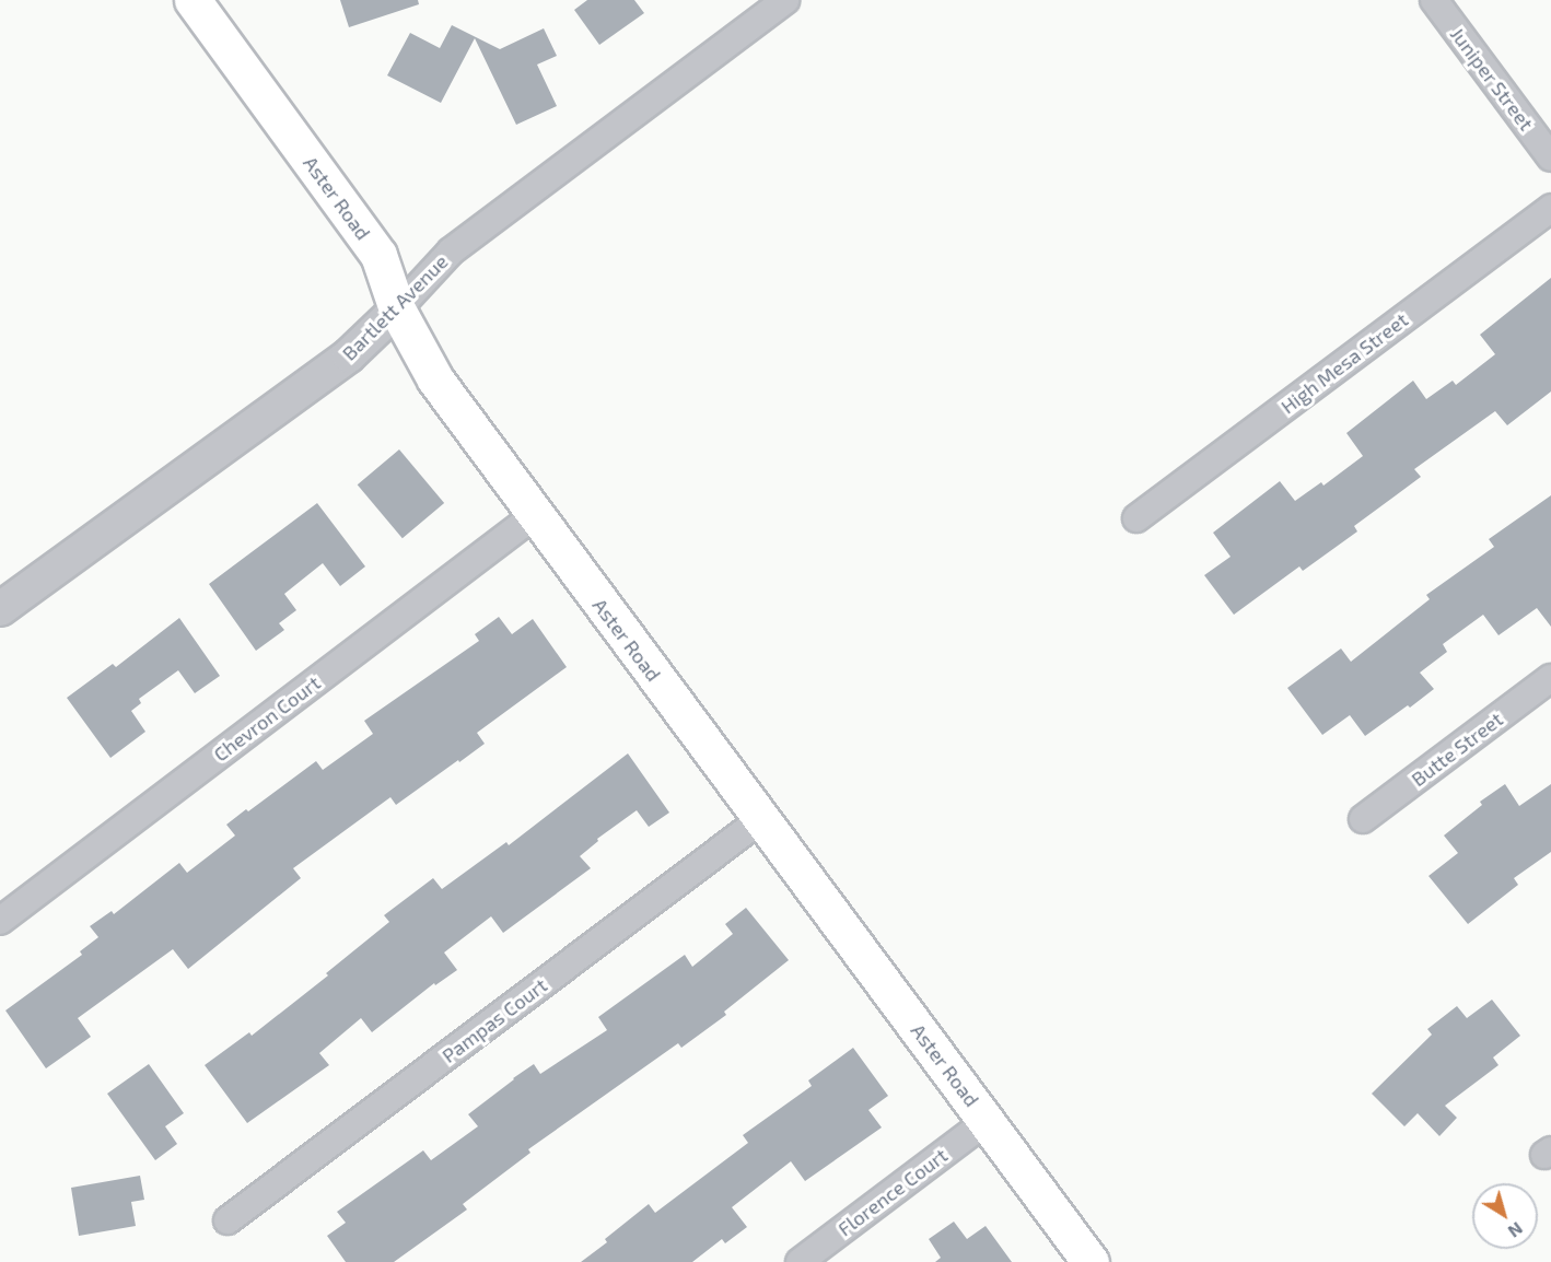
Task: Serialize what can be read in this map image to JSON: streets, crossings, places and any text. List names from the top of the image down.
{
  "streets": {
    "main road": ["Aster Road"],
    "street": [
      "Juniper Street",
      "Bartlett Avenue",
      "High Mesa Street",
      "Chevron Court",
      "Butte Street",
      "Pampas Court",
      "Florence Court"
    ]
  },
  "crossings": [
    ["Aster Road", "Bartlett Avenue"],
    ["Aster Road", "Chevron Court"],
    ["Aster Road", "Pampas Court"],
    ["Aster Road", "Florence Court"]
  ],
  "north": "bottom right"
}
